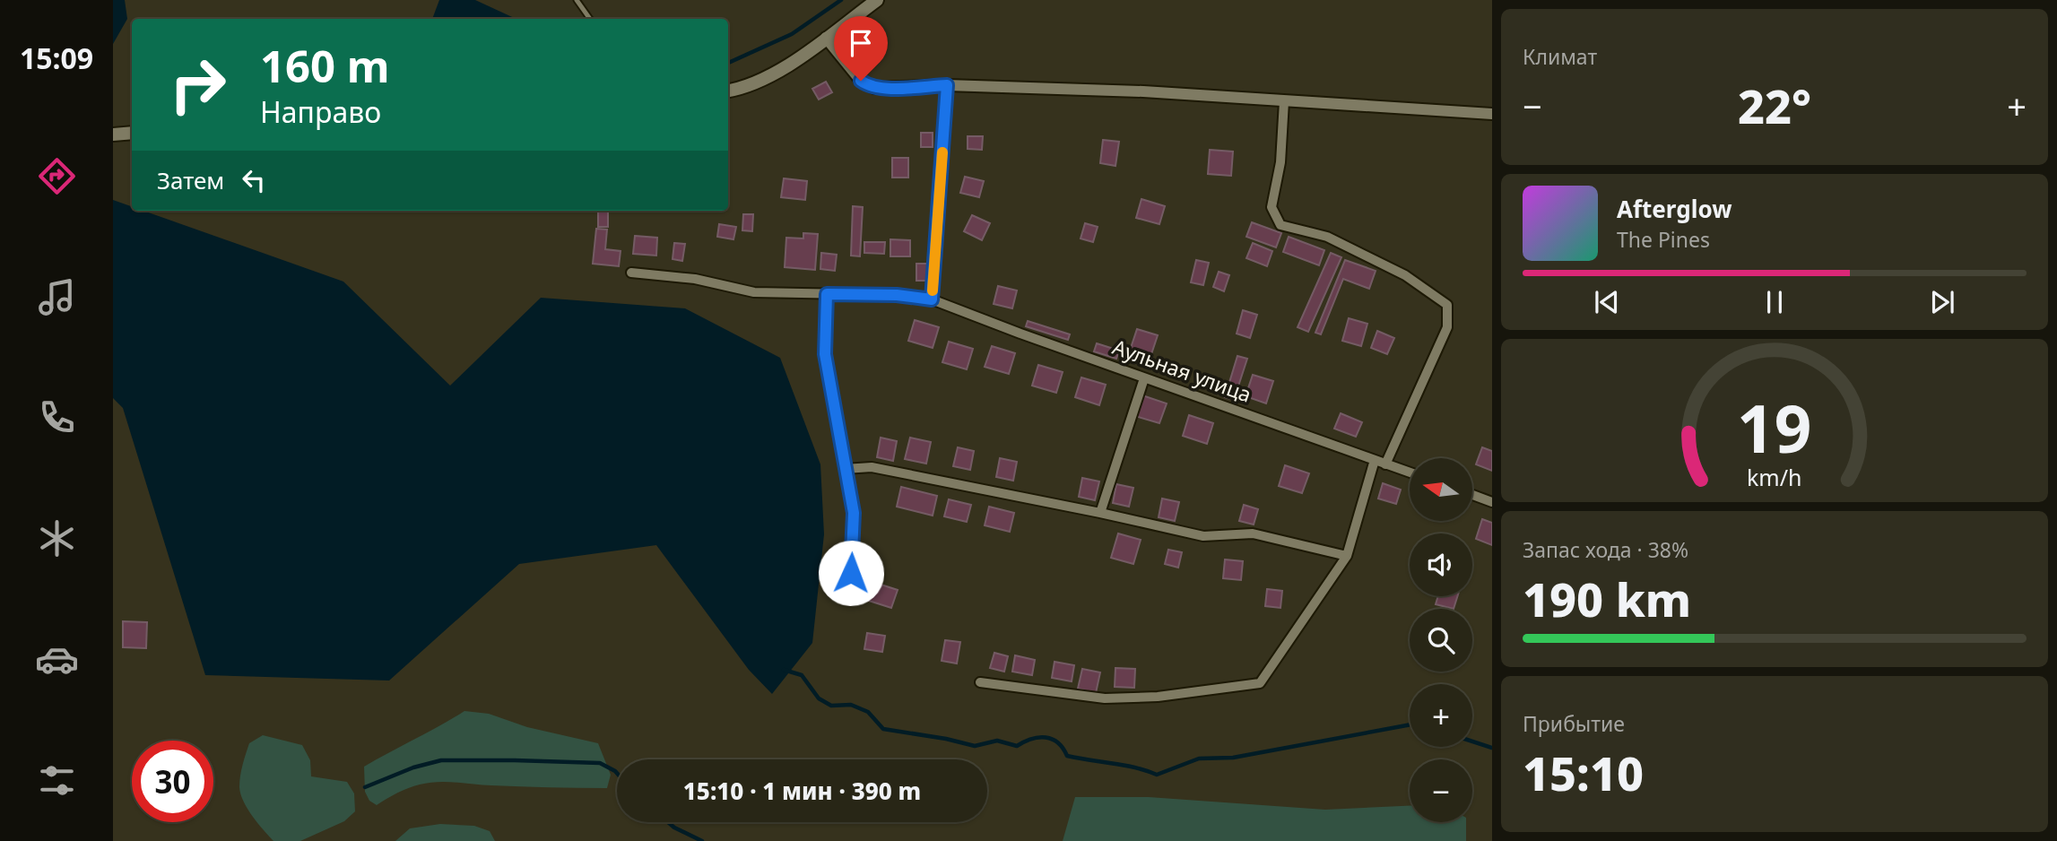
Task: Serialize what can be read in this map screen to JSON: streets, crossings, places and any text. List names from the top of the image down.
{
  "streets": {
    "street": ["Аульная улица"]
  },
  "north": "left",
  "page": {
    "tabs": "15:09",
    "tile": [
      "Климат",
      ["Запас хода · 38%", "190 km"],
      ["Прибытие", "15:10"]
    ],
    "turn": ["160 m", "Направо"],
    "heat": ["−", "22°", "+"],
    "then": "Затем",
    "song": ["Afterglow", "The Pines"],
    "map_buttons": ["+", "−"],
    "limit": "30",
    "trip": "15:10 · 1 мин · 390 m",
    "gauge": ["19", "km/h"]
  }
}
